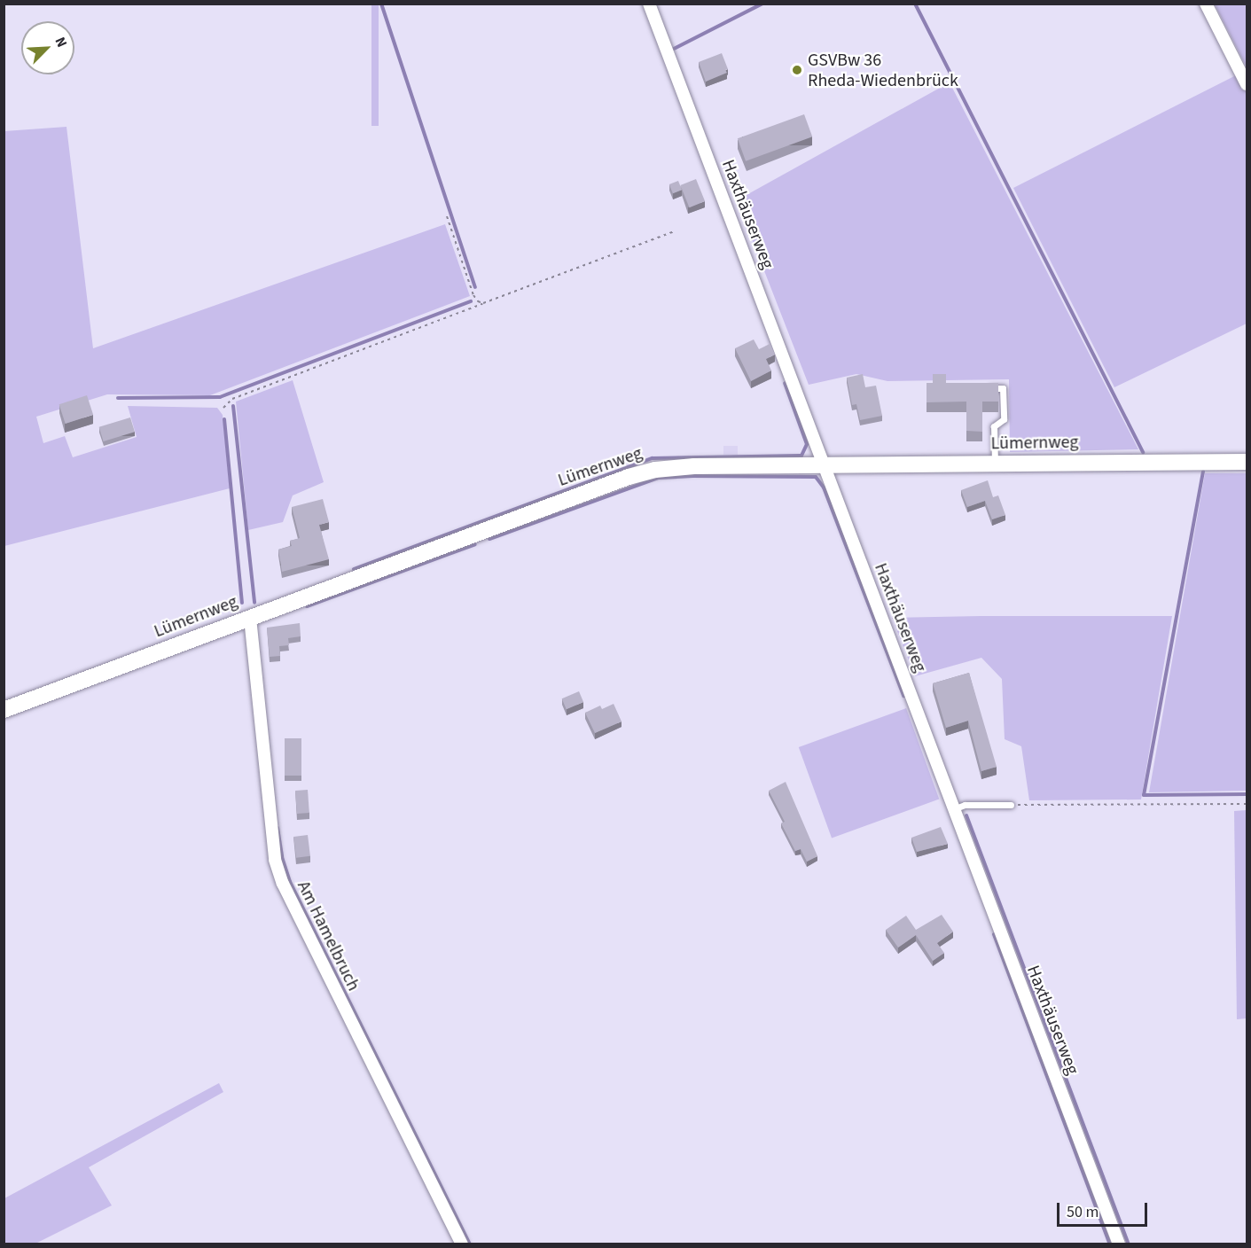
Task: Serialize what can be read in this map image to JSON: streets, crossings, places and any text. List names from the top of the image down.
{
  "streets": {
    "street": ["Haxthäuserweg", "Lümernweg", "Am Hamelbruch"]
  },
  "crossings": [
    ["Haxthäuserweg", "Lümernweg"],
    ["Lümernweg", "Am Hamelbruch"]
  ],
  "places": ["GSVBw 36 Rheda-Wiedenbrück"],
  "scale_bar": "50 m",
  "north": "top right"
}
